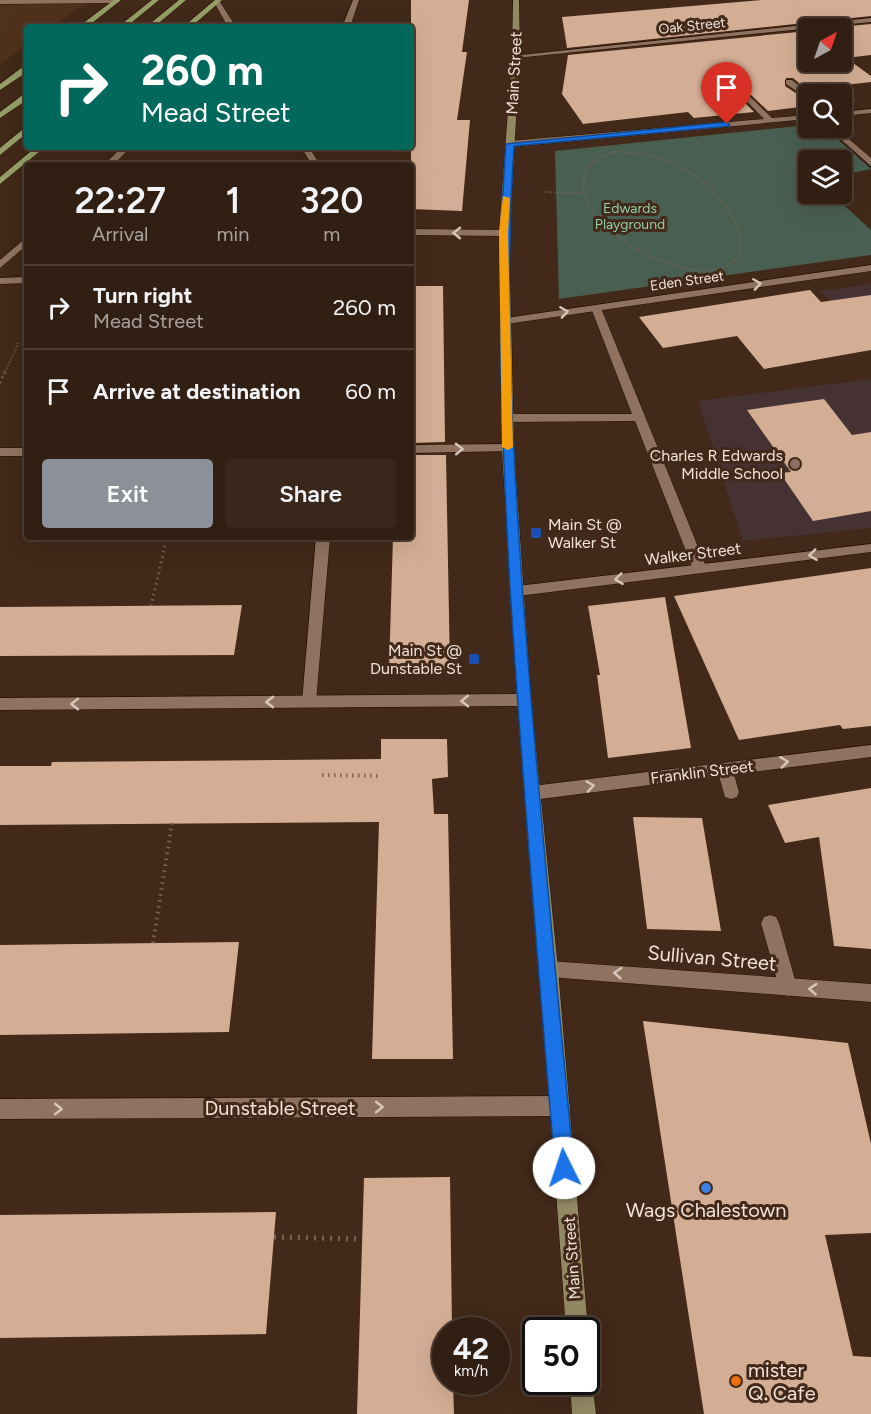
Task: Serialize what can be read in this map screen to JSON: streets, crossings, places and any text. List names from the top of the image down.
{
  "streets": {
    "main road": ["Main Street"],
    "street": [
      "Oak Street",
      "Eden Street",
      "Walker Street",
      "Franklin Street",
      "Sullivan Street",
      "Dunstable Street"
    ]
  },
  "crossings": [
    ["Oak Street", "Main Street"],
    ["Main Street", "Eden Street"],
    ["Main Street", "Walker Street"],
    ["Main Street", "Franklin Street"],
    ["Main Street", "Sullivan Street"],
    ["Main Street", "Dunstable Street"]
  ],
  "one_way": [
    "Walker Street",
    "Franklin Street",
    "Sullivan Street",
    "Dunstable Street"
  ],
  "parks": ["Edwards Playground"],
  "places": {
    "other": ["Charles R Edwards Middle School", "Wags Chalestown", "mister Q. Cafe"],
    "transit": ["Main St @ Walker St", "Main St @ Dunstable St"]
  },
  "north": "top right",
  "page": {
    "turn": ["260 m", "Mead Street"],
    "eta": [
      "22:27",
      "Arrival",
      "1",
      "min",
      "320",
      "m"
    ],
    "list": [
      {
        "name": "Turn right",
        "note": "Mead Street",
        "value": "260 m"
      },
      {
        "name": "Arrive at destination",
        "value": "60 m"
      }
    ],
    "buttons": ["Exit", "Share"],
    "speed": "42 km/h",
    "limit": "50"
  }
}
